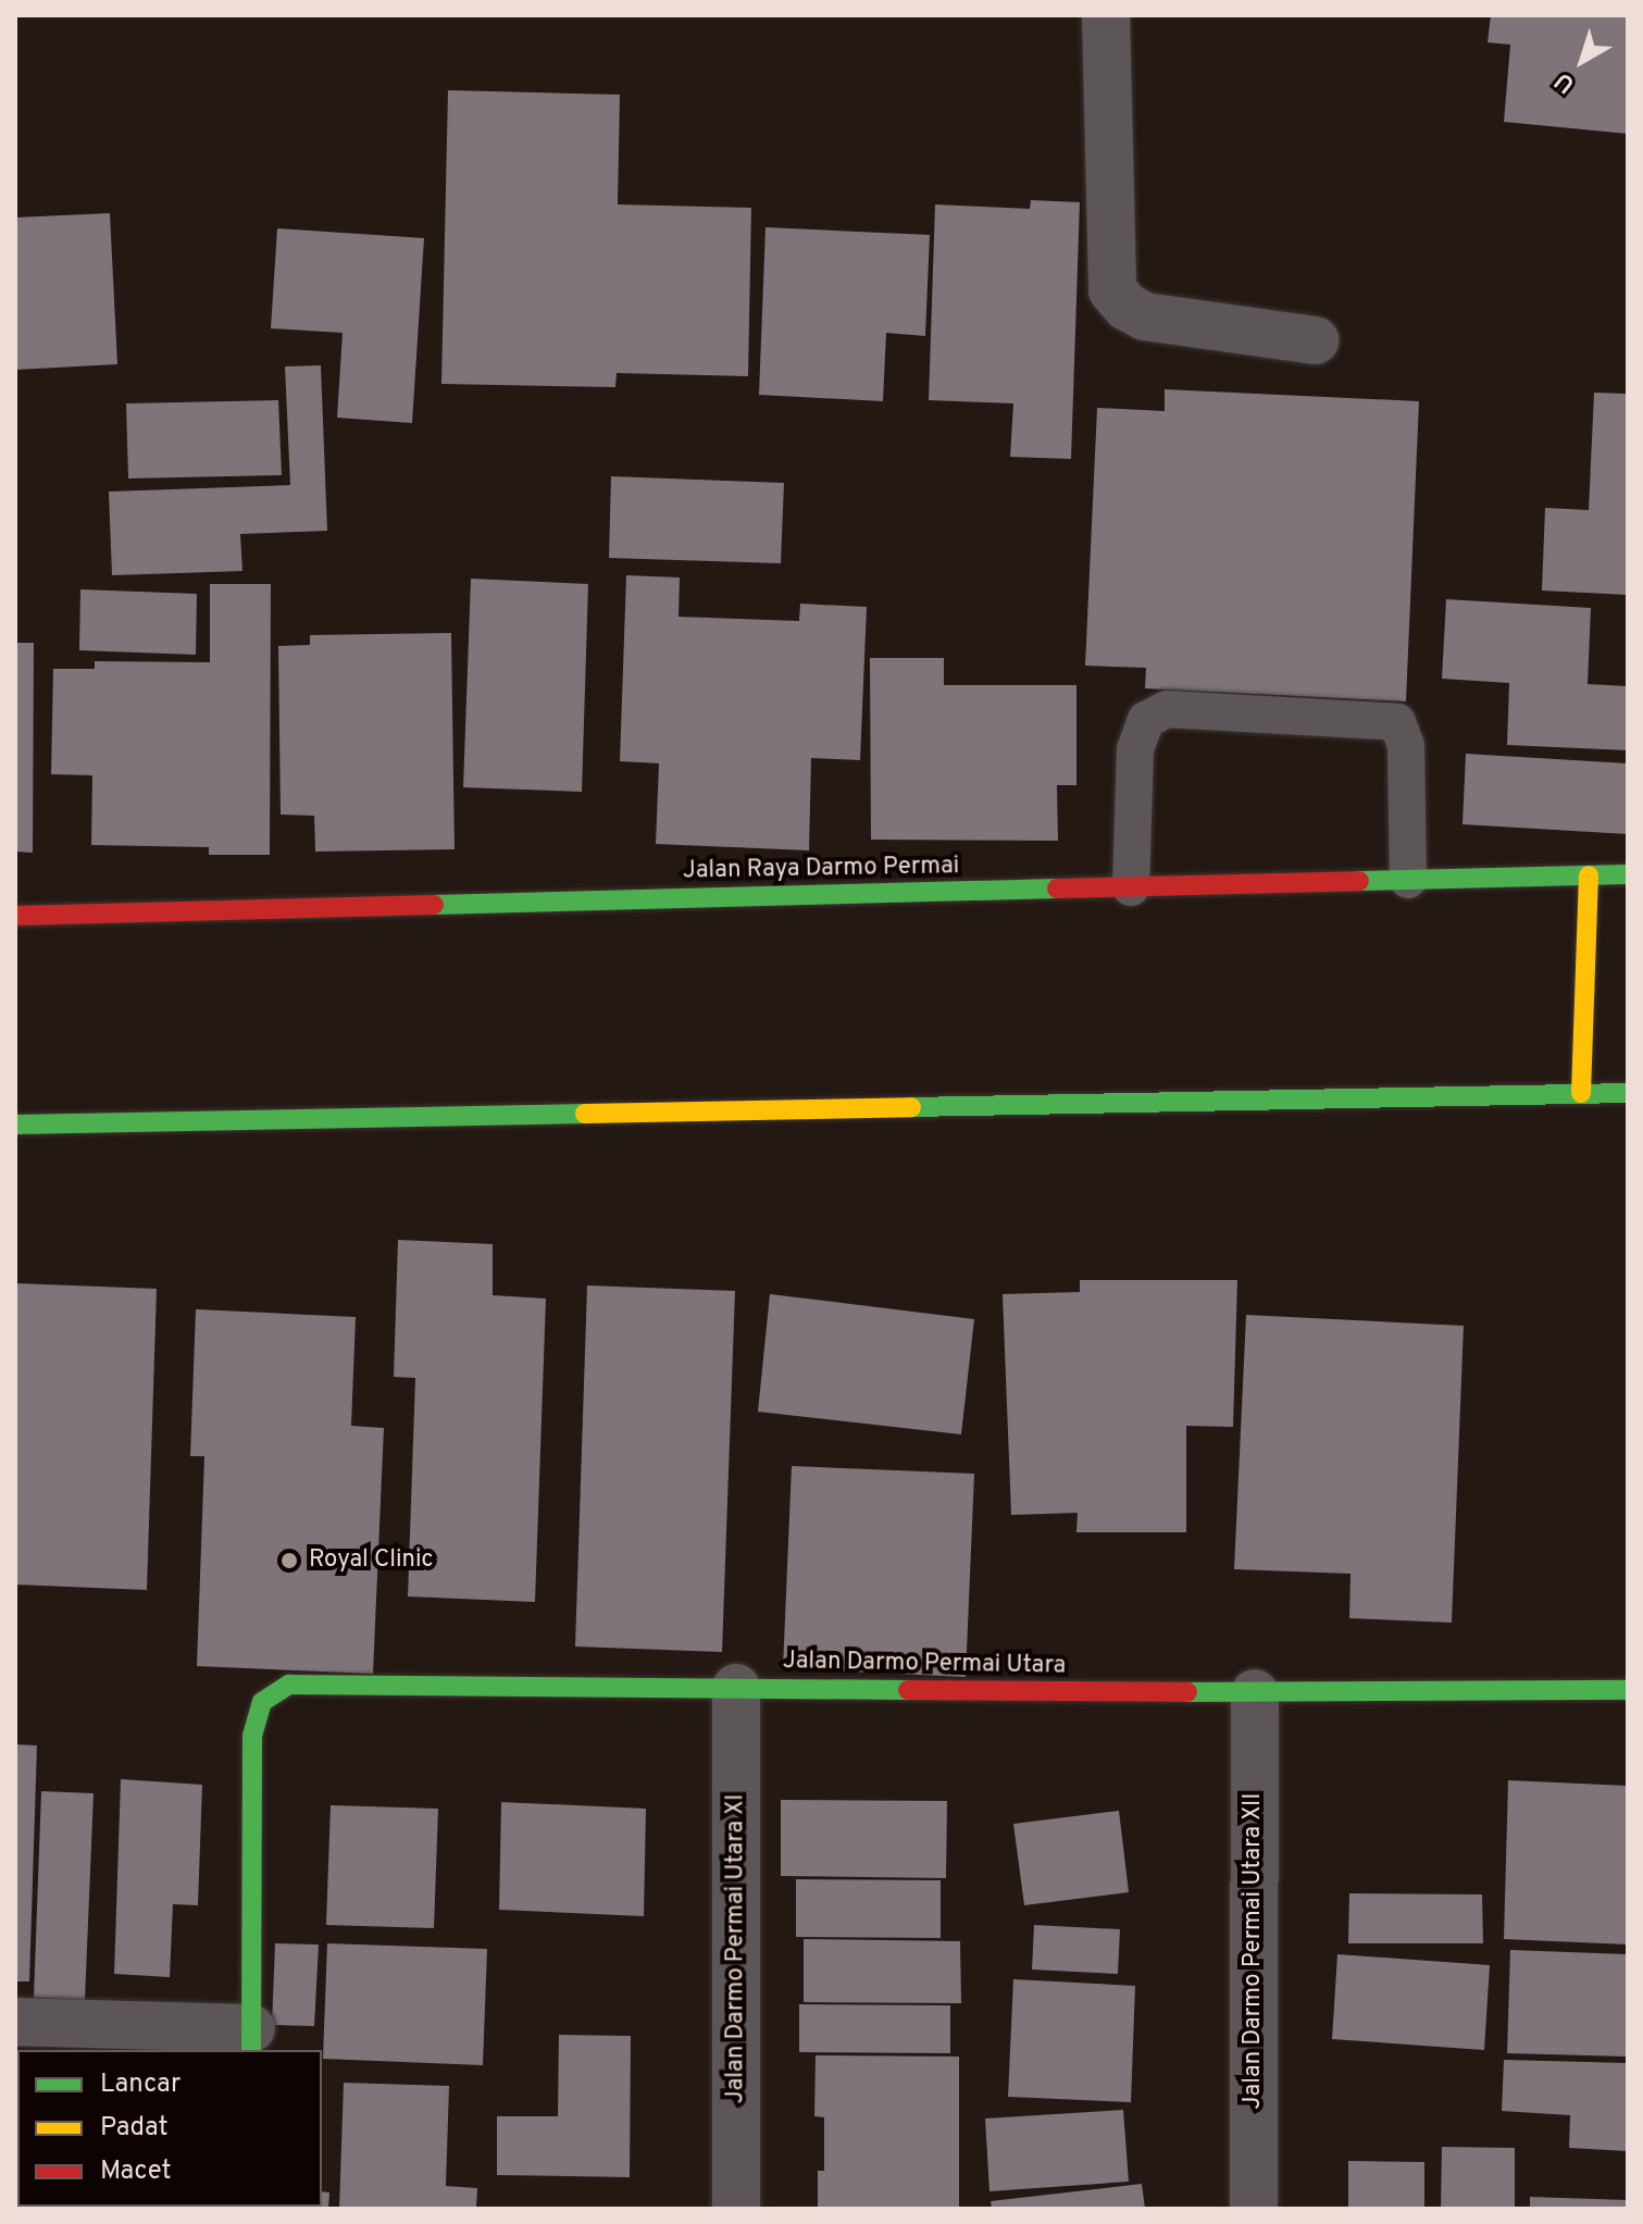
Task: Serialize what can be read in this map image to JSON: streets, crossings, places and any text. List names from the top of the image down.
{
  "streets": {
    "street": [
      "Jalan Raya Darmo Permai",
      "Jalan Darmo Permai Utara",
      "Jalan Darmo Permai Utara XI",
      "Jalan Darmo Permai Utara XII"
    ]
  },
  "crossings": [
    ["Jalan Darmo Permai Utara", "Jalan Darmo Permai Utara XI"],
    ["Jalan Darmo Permai Utara", "Jalan Darmo Permai Utara XII"]
  ],
  "places": ["Royal Clinic"],
  "legend": ["Lancar", "Padat", "Macet"],
  "north": "bottom left"
}
